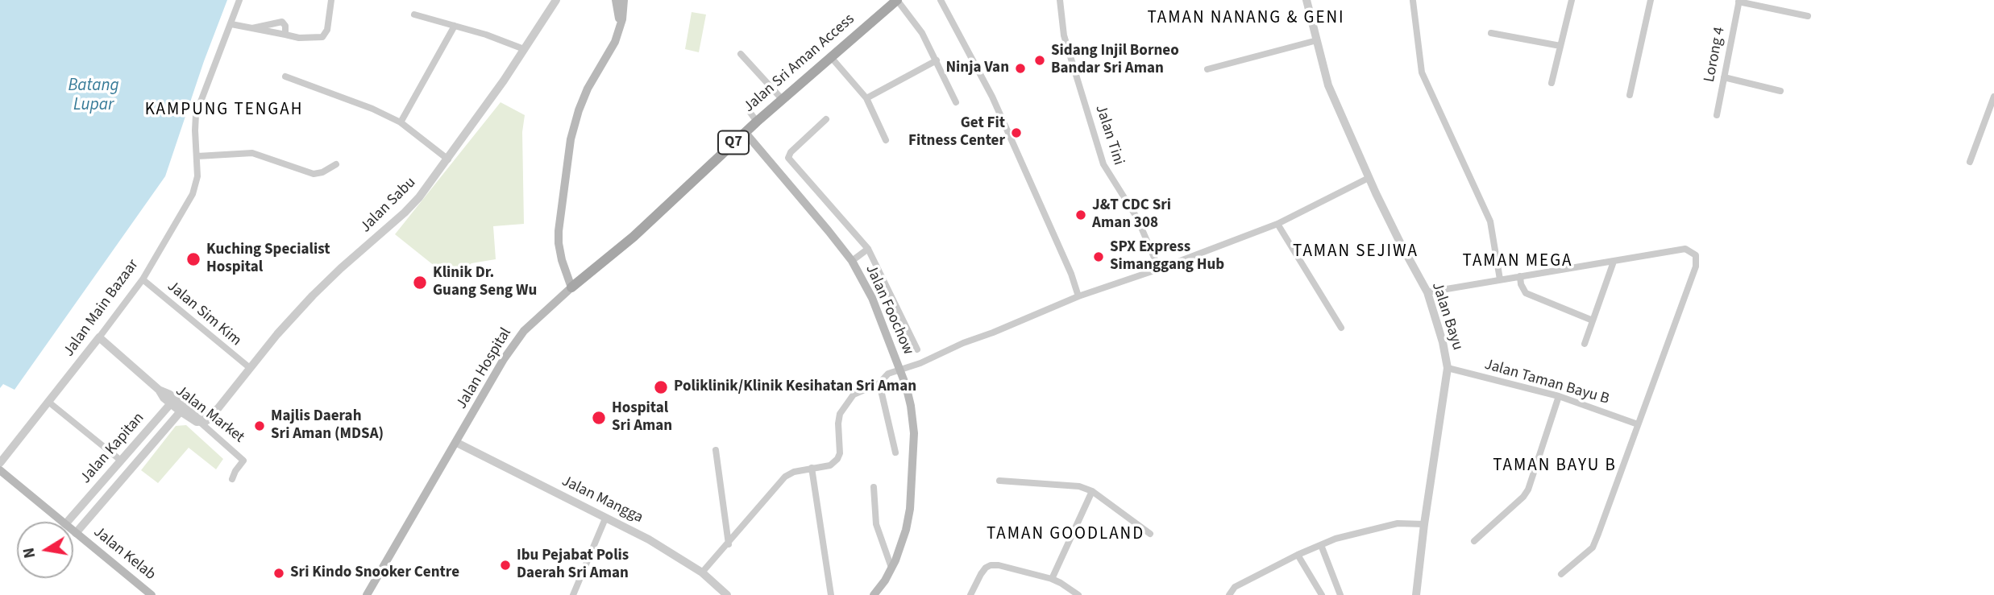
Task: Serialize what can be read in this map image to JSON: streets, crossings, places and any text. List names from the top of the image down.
{
  "streets": {
    "main road": [
      "Jalan Sri Aman Access",
      "Q7",
      "Jalan Foochow",
      "Jalan Hospital",
      "Jalan Kelab"
    ],
    "street": [
      "Lorong 4",
      "Jalan Tini",
      "Jalan Sabu",
      "Jalan Main Bazaar",
      "Jalan Sim Kim",
      "Jalan Bayu",
      "Jalan Taman Bayu B",
      "Jalan Market",
      "Jalan Kapitan",
      "Jalan Mangga"
    ]
  },
  "crossings": [
    ["Jalan Sri Aman Access", "Jalan Foochow"],
    ["Jalan Sri Aman Access", "Jalan Hospital"],
    ["Jalan Sabu", "Jalan Sim Kim"],
    ["Jalan Sabu", "Jalan Market"],
    ["Jalan Main Bazaar", "Jalan Sim Kim"],
    ["Jalan Main Bazaar", "Jalan Market"],
    ["Jalan Bayu", "Jalan Taman Bayu B"],
    ["Jalan Hospital", "Jalan Mangga"],
    ["Jalan Market", "Jalan Kapitan"],
    ["Jalan Kapitan", "Jalan Kelab"]
  ],
  "districts": [
    "TAMAN NANANG & GENI",
    "KAMPUNG TENGAH",
    "TAMAN SEJIWA",
    "TAMAN MEGA",
    "TAMAN BAYU B",
    "TAMAN GOODLAND"
  ],
  "water": ["Batang Lupar"],
  "places": [
    "Sidang Injil Borneo Bandar Sri Aman",
    "Ninja Van",
    "Get Fit Fitness Center",
    "J&T CDC Sri Aman 308",
    "SPX Express Simanggang Hub",
    "Kuching Specialist Hospital",
    "Klinik Dr. Guang Seng Wu",
    "Poliklinik/Klinik Kesihatan Sri Aman",
    "Hospital Sri Aman",
    "Majlis Daerah Sri Aman (MDSA)",
    "Ibu Pejabat Polis Daerah Sri Aman",
    "Sri Kindo Snooker Centre"
  ],
  "north": "left"
}
